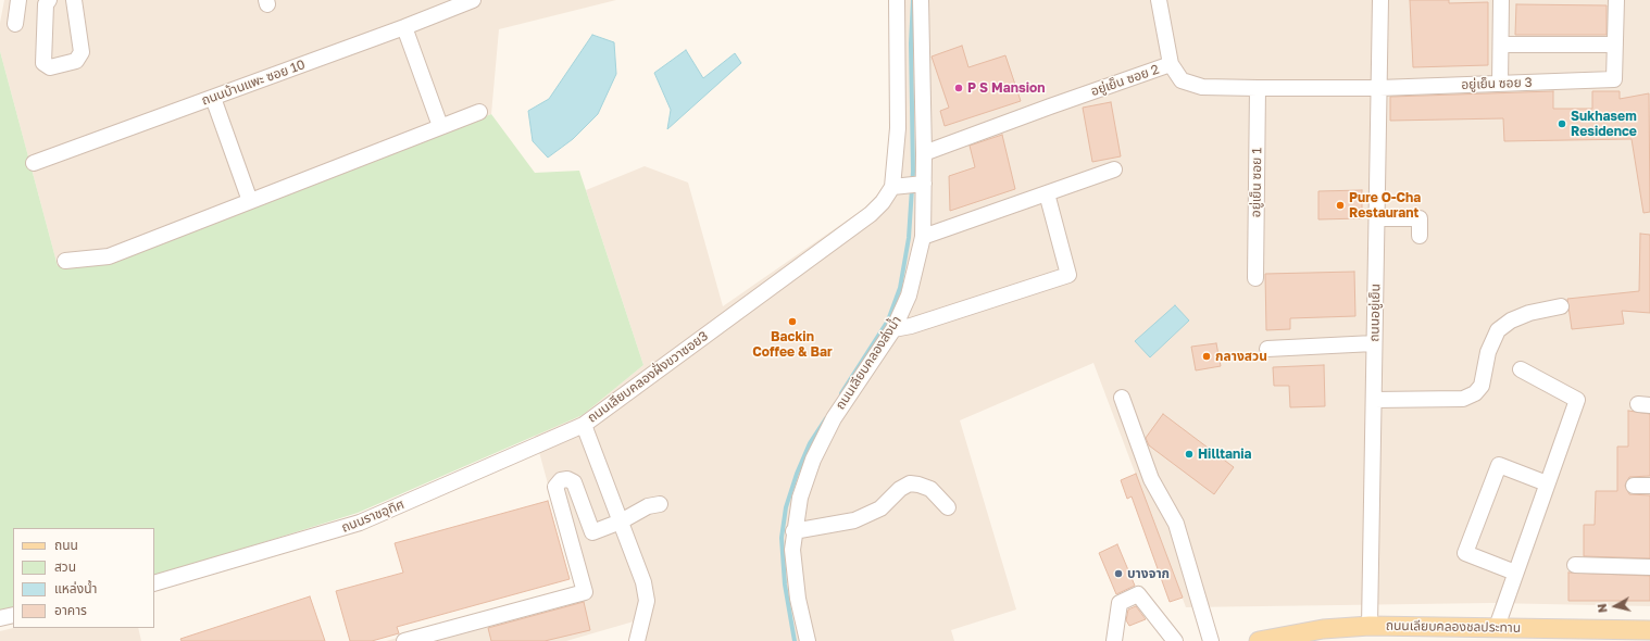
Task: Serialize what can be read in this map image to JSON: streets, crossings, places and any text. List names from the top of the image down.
{
  "streets": {
    "main road": ["ถนนเลียบคลองชลประทาน"],
    "street": [
      "อยู่เย็น ซอย 2",
      "ถนนบ้านแพะ ซอย 10",
      "อยู่เย็น ซอย 3",
      "อยู่เย็น ซอย 1",
      "ถนนอยู่เย็น",
      "ถนนเลียบคลองส่งน้ำ",
      "ถนนเลียบคลองฝั่งขวาซอย3",
      "ถนนราชอุทิศ"
    ]
  },
  "crossings": [
    ["อยู่เย็น ซอย 2", "อยู่เย็น ซอย 3"],
    ["อยู่เย็น ซอย 2", "อยู่เย็น ซอย 1"],
    ["อยู่เย็น ซอย 2", "ถนนอยู่เย็น"],
    ["อยู่เย็น ซอย 2", "ถนนเลียบคลองส่งน้ำ"],
    ["อยู่เย็น ซอย 3", "ถนนอยู่เย็น"],
    ["ถนนอยู่เย็น", "ถนนเลียบคลองชลประทาน"],
    ["ถนนเลียบคลองฝั่งขวาซอย3", "ถนนราชอุทิศ"]
  ],
  "places": [
    "P S Mansion",
    "Sukhasem Residence",
    "Pure O-Cha Restaurant",
    "Backin Coffee & Bar",
    "กลางสวน",
    "Hilltania",
    "บางจาก"
  ],
  "legend": [
    "ถนน",
    "สวน",
    "แหล่งน้ำ",
    "อาคาร"
  ],
  "north": "left"
}
